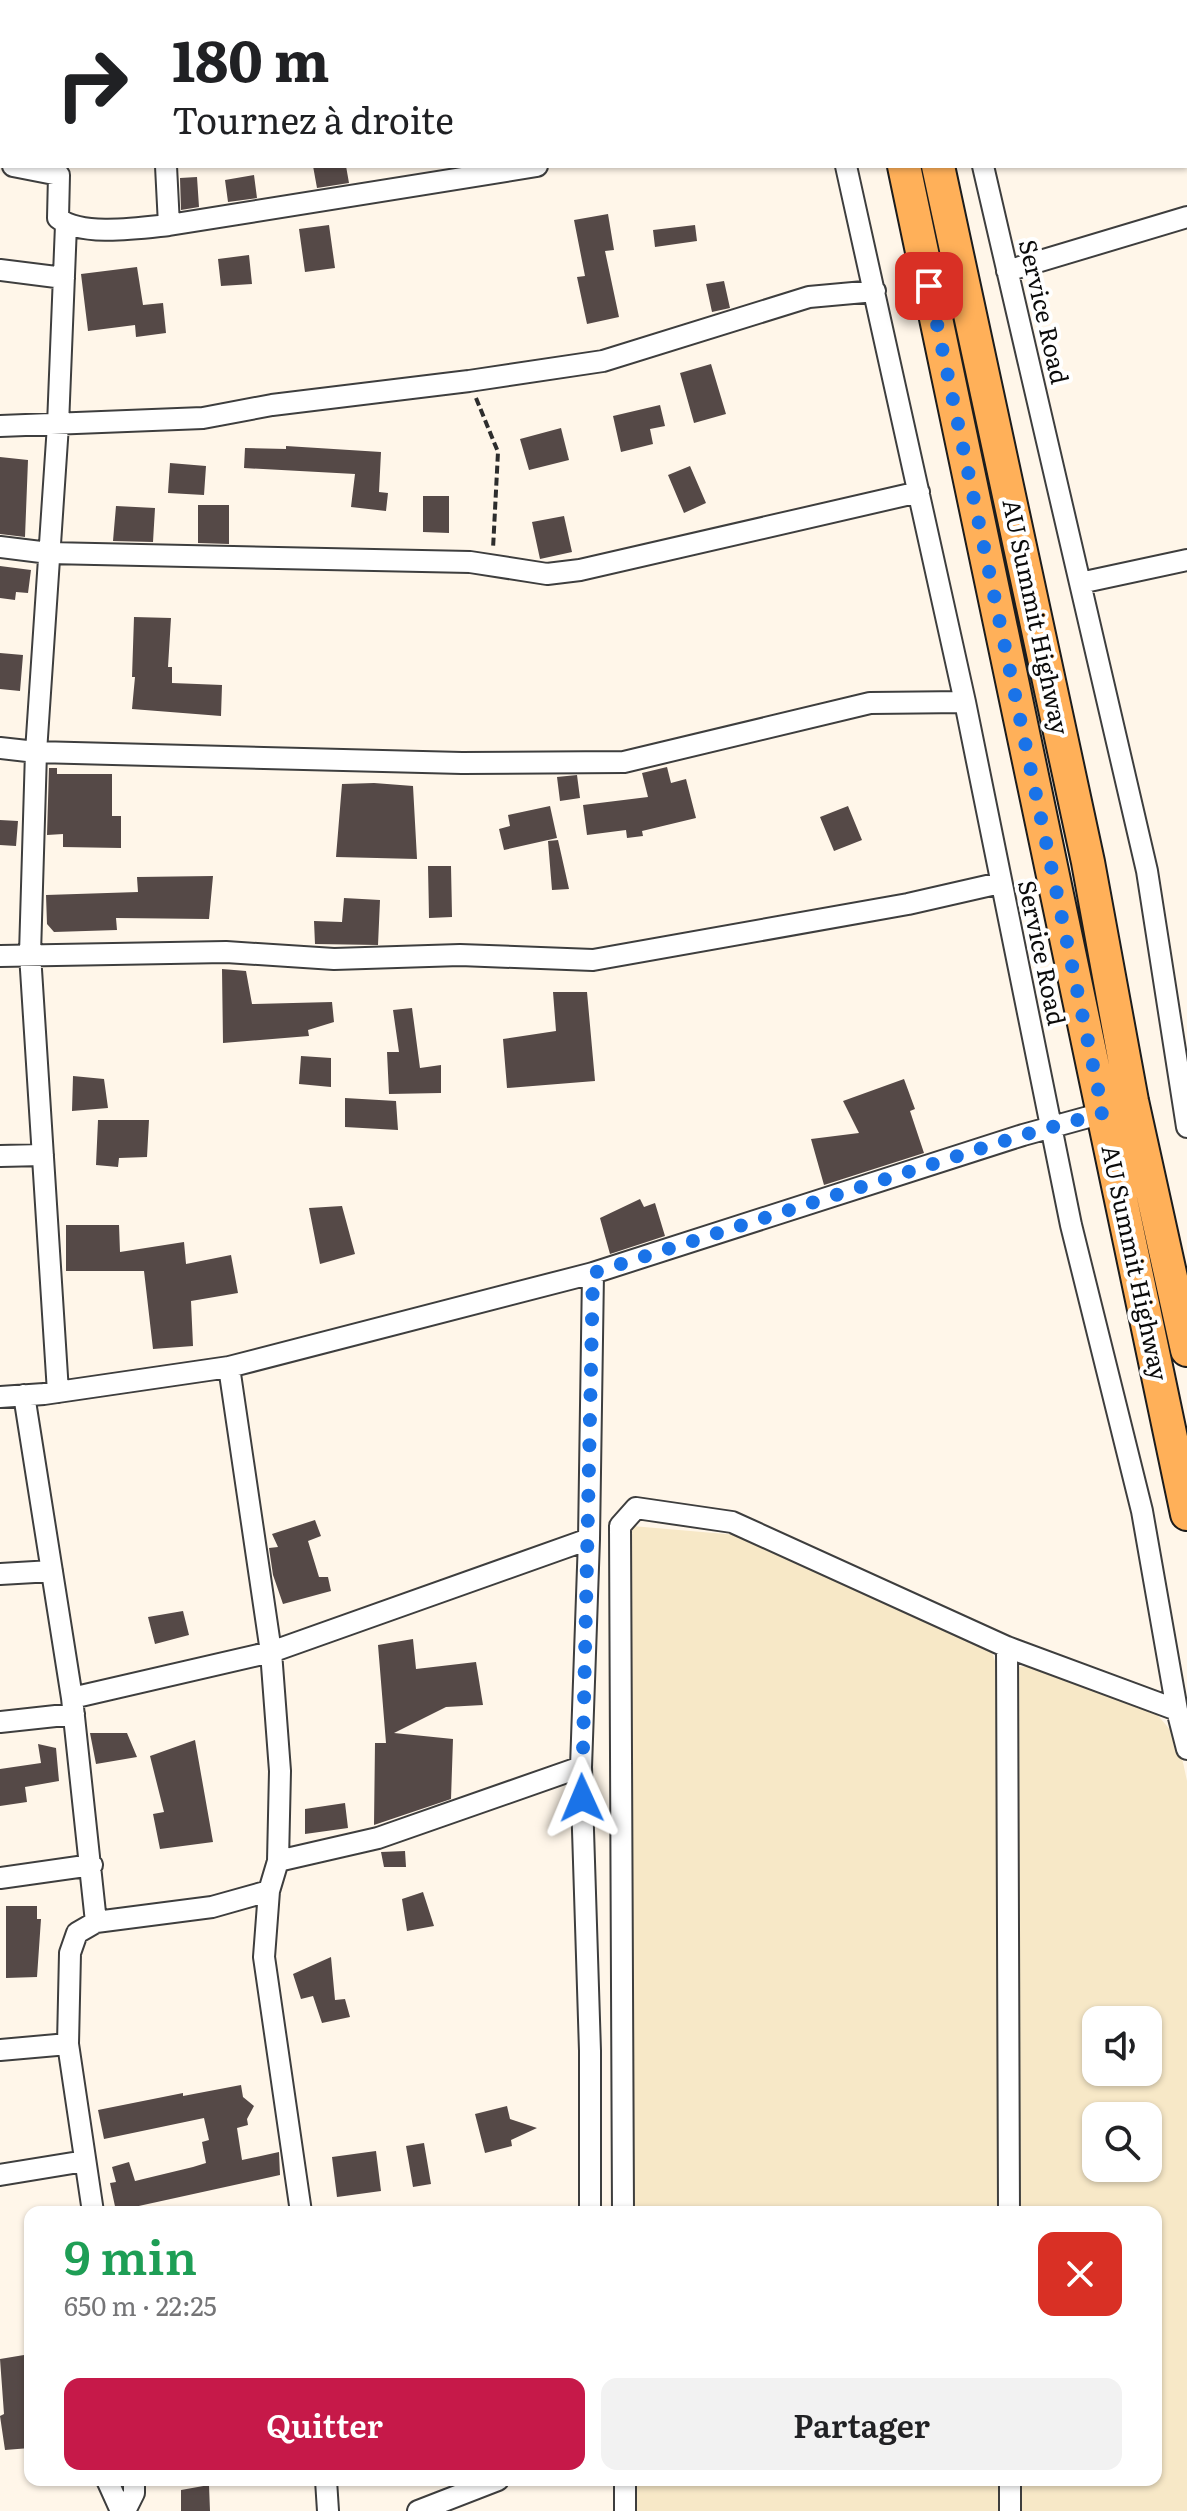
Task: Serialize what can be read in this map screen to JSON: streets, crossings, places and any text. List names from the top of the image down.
{
  "streets": {
    "main road": ["AU Summit Highway"],
    "street": ["Service Road"]
  },
  "page": {
    "turn": ["180 m", "Tournez à droite"],
    "heading": ["9 min", "650 m · 22:25"],
    "buttons": ["Quitter", "Partager"]
  }
}
